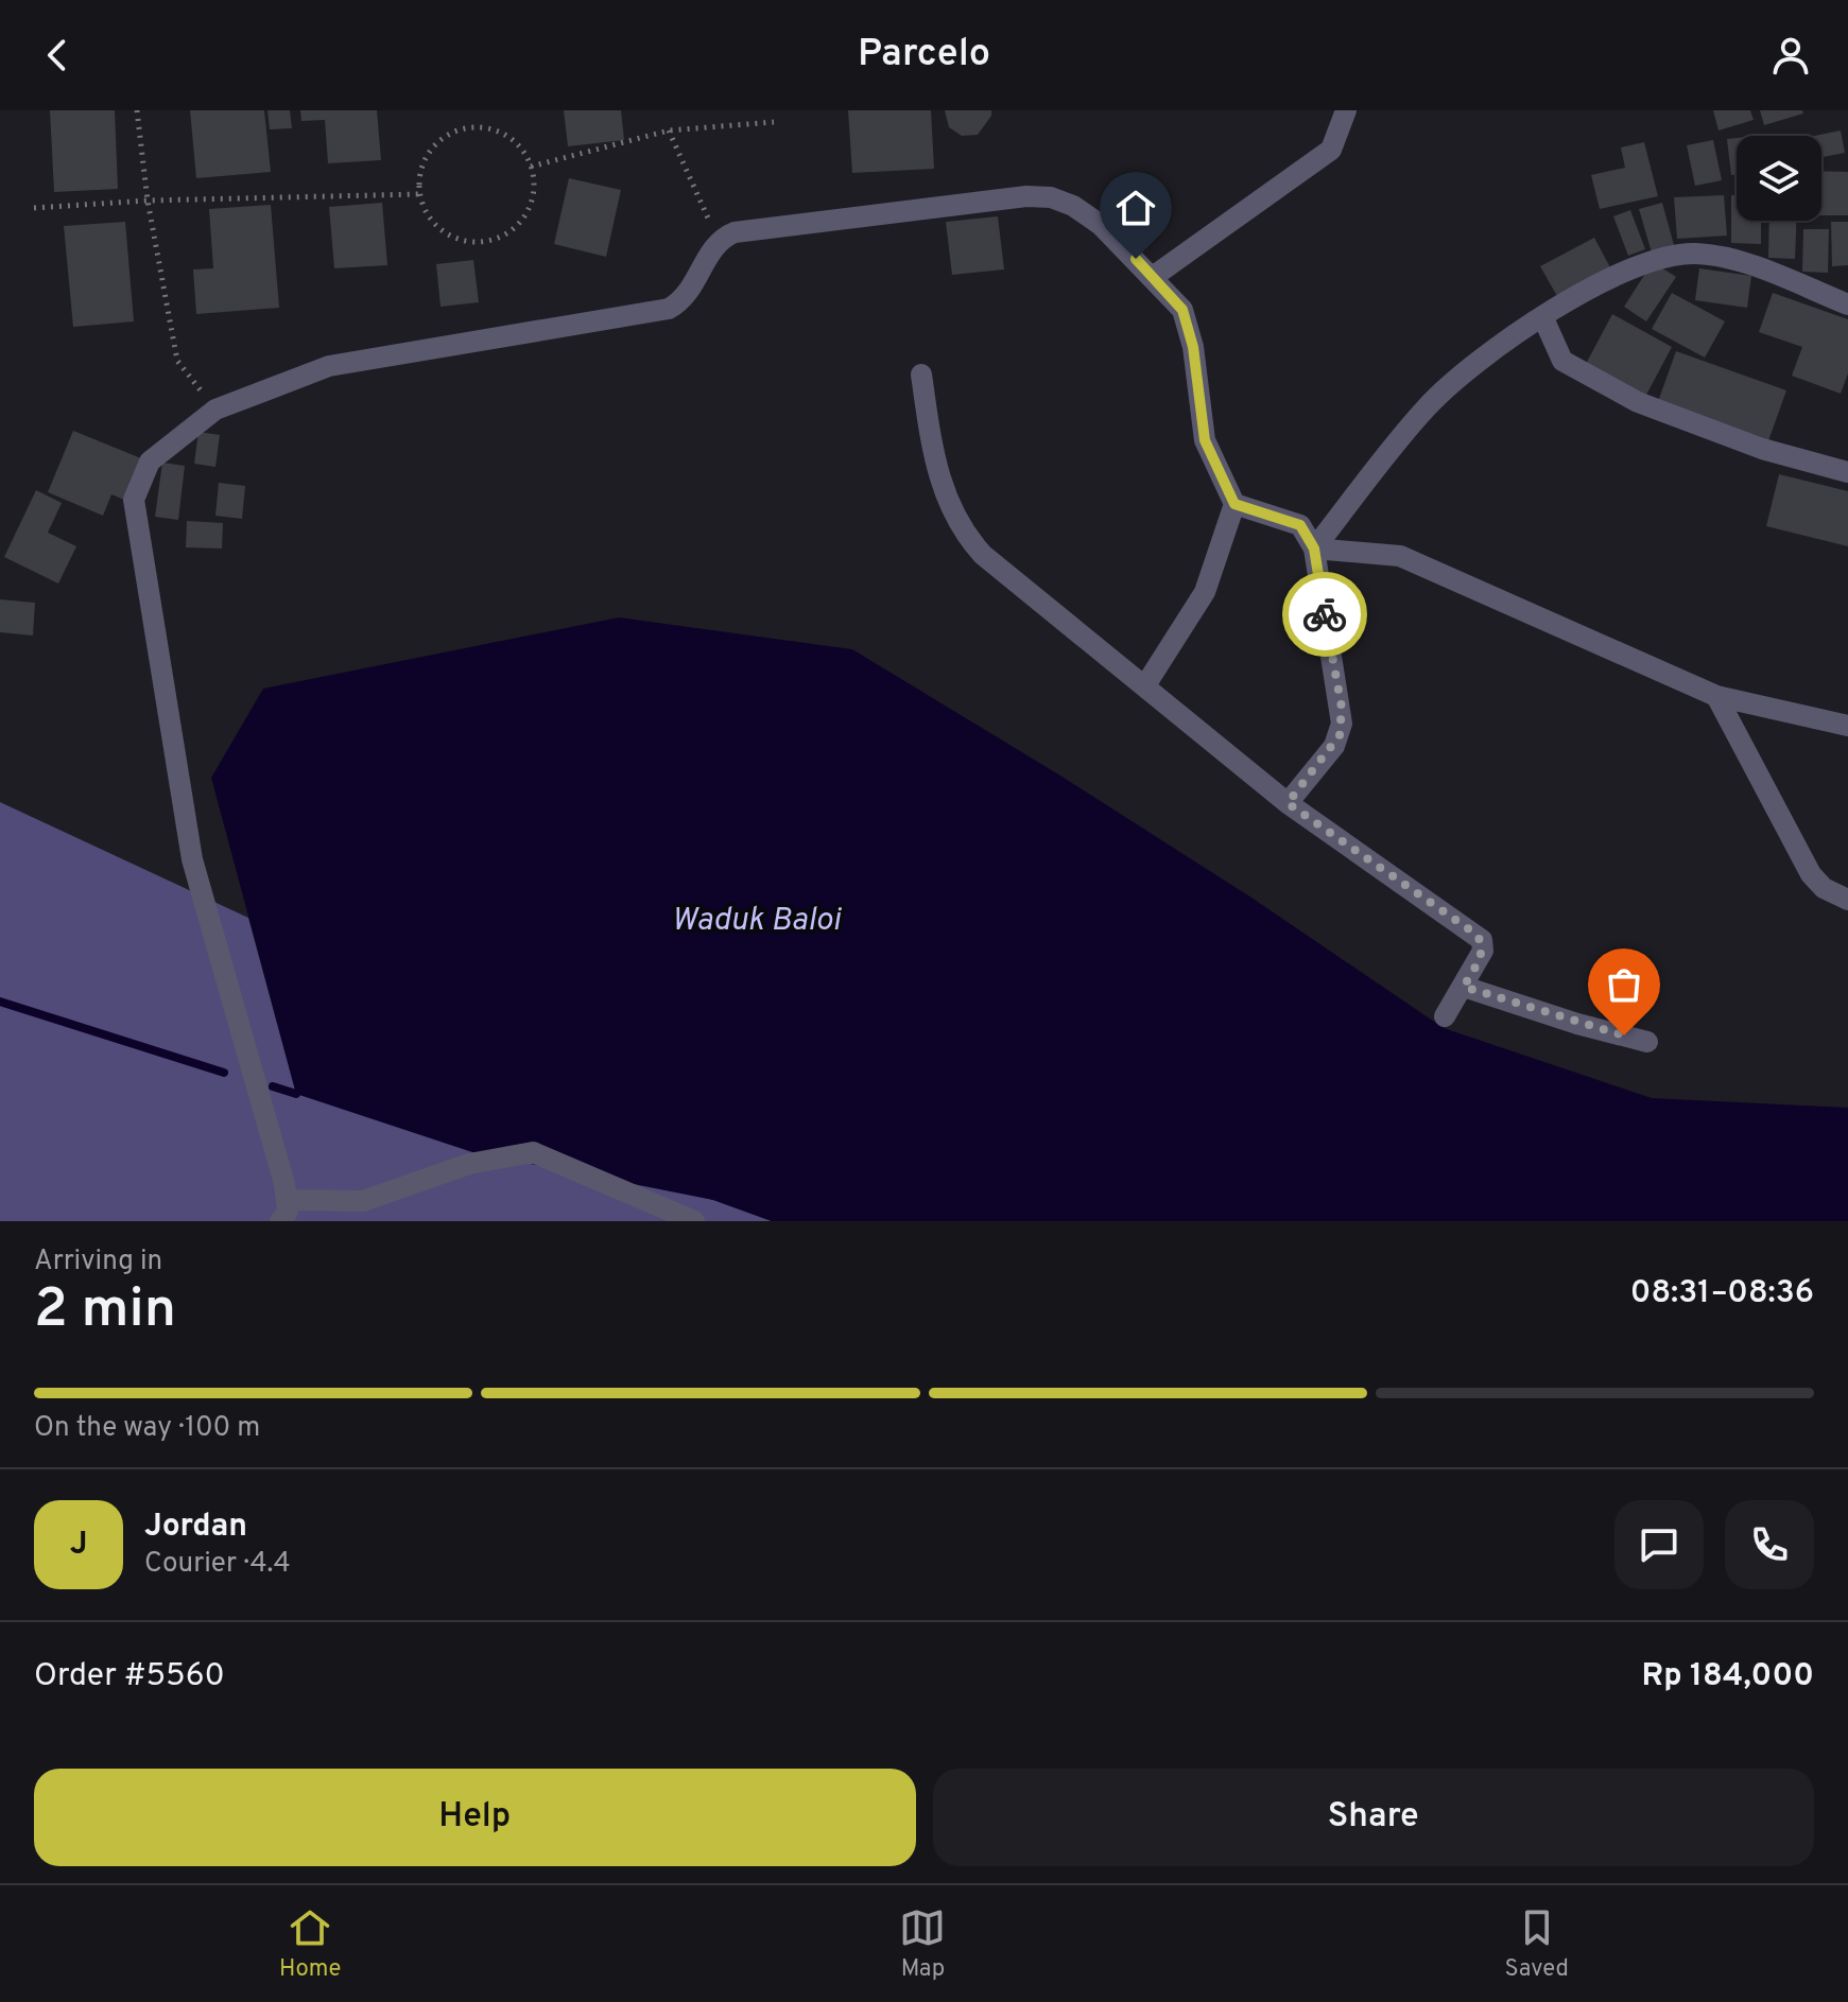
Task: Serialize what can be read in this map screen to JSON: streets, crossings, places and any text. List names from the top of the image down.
{
  "water": ["Waduk Baloi"],
  "page": {
    "header": "Parcelo",
    "heading": ["2 min", "Arriving in", "08:31–08:36"],
    "panel": [
      "Jordan",
      "Courier · 4.4",
      "Order #5560",
      "Rp 184,000"
    ],
    "bar": "On the way · 100 m",
    "round": "J",
    "buttons": ["Help", "Share"],
    "tabs": ["Home", "Map", "Saved"]
  }
}
